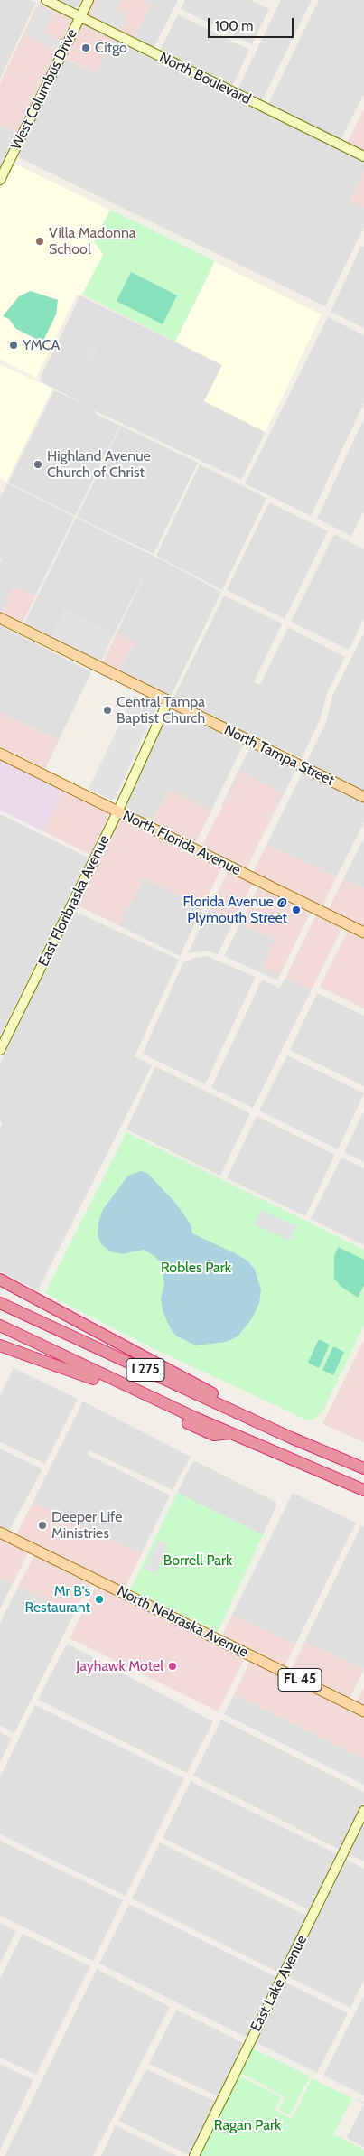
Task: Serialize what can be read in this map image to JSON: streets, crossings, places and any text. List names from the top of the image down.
{
  "streets": {
    "highway": ["I 275"],
    "main road": [
      "North Tampa Street",
      "North Florida Avenue",
      "North Nebraska Avenue",
      "FL 45"
    ],
    "street": [
      "North Boulevard",
      "West Columbus Drive",
      "East Floribraska Avenue",
      "East Lake Avenue"
    ]
  },
  "crossings": [
    ["North Boulevard", "West Columbus Drive"],
    ["North Tampa Street", "East Floribraska Avenue"],
    ["North Florida Avenue", "East Floribraska Avenue"]
  ],
  "parks": ["Robles Park", "Borrell Park", "Ragan Park"],
  "places": [
    "Citgo",
    "Villa Madonna School",
    "YMCA",
    "Highland Avenue Church of Christ",
    "Central Tampa Baptist Church",
    "Florida Avenue @ Plymouth Street",
    "Deeper Life Ministries",
    "Mr B's Restaurant",
    "Jayhawk Motel"
  ],
  "scale_bar": "100 m"
}
